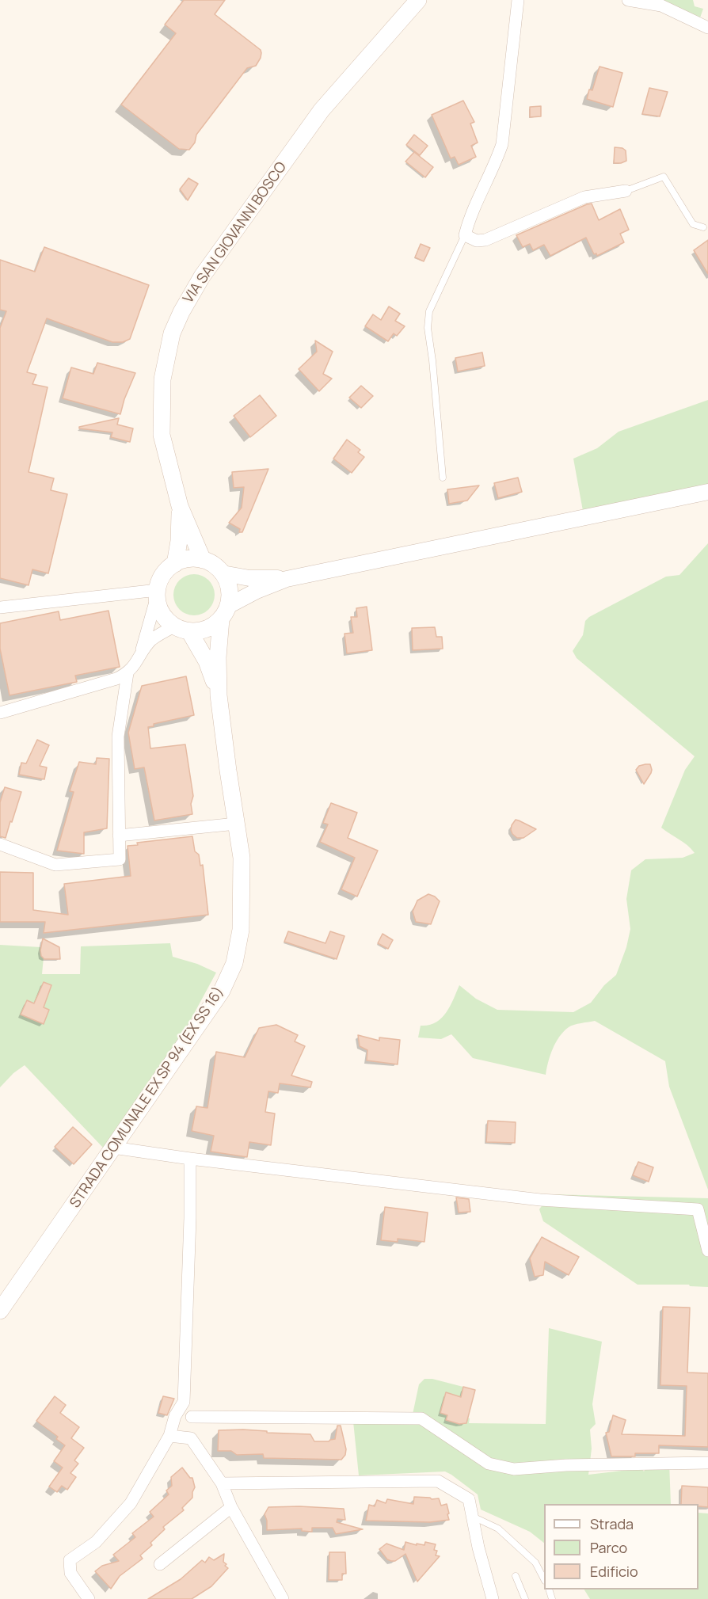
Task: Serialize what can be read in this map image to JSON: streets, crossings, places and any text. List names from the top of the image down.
{
  "streets": {
    "main road": ["VIA SAN GIOVANNI BOSCO", "STRADA COMUNALE EX SP 94 (EX SS 16)"]
  },
  "crossings": [
    ["VIA SAN GIOVANNI BOSCO", "STRADA COMUNALE EX SP 94 (EX SS 16)"]
  ],
  "legend": ["Strada", "Parco", "Edificio"]
}
